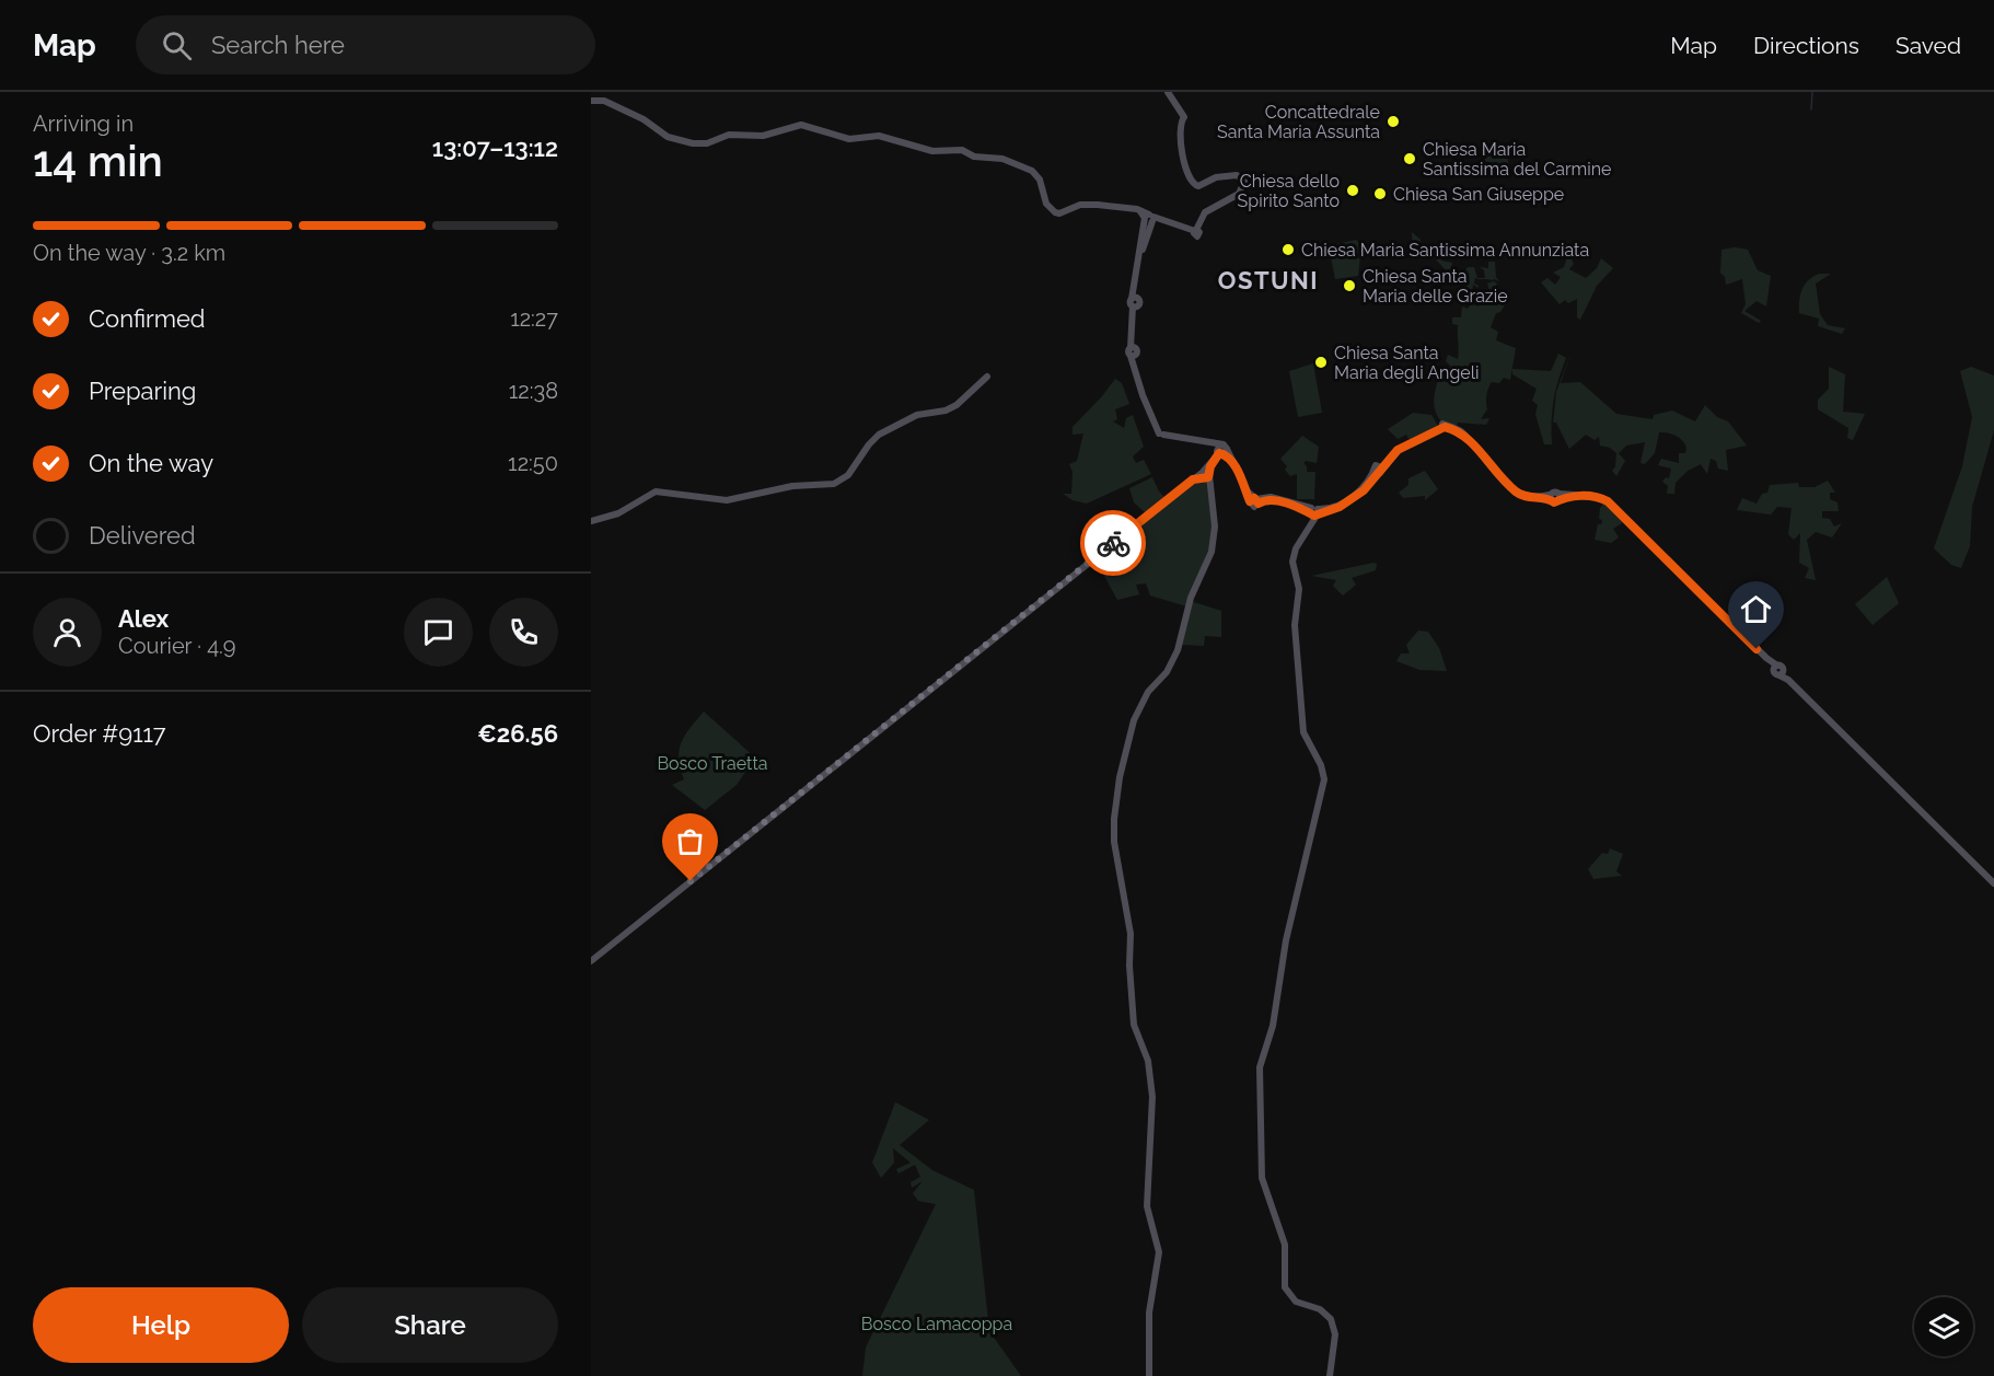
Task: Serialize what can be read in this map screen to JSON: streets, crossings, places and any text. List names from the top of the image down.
{
  "districts": ["OSTUNI"],
  "parks": ["Bosco Traetta", "Bosco Lamacoppa"],
  "places": [
    "Concattedrale Santa Maria Assunta",
    "Chiesa Maria Santissima del Carmine",
    "Chiesa dello Spirito Santo",
    "Chiesa San Giuseppe",
    "Chiesa Maria Santissima Annunziata",
    "Chiesa Santa Maria delle Grazie",
    "Chiesa Santa Maria degli Angeli"
  ],
  "page": {
    "header": "Map",
    "search": "Search here",
    "nav": ["Map", "Directions", "Saved"],
    "heading": ["14 min", "Arriving in", "13:07–13:12"],
    "panel": [
      "Alex",
      "Courier · 4.9",
      "Order #9117",
      "€26.56"
    ],
    "bar": "On the way · 3.2 km",
    "list": [
      ["Confirmed", "12:27"],
      ["Preparing", "12:38"],
      ["On the way", "12:50"],
      "Delivered"
    ],
    "buttons": ["Help", "Share"]
  }
}
